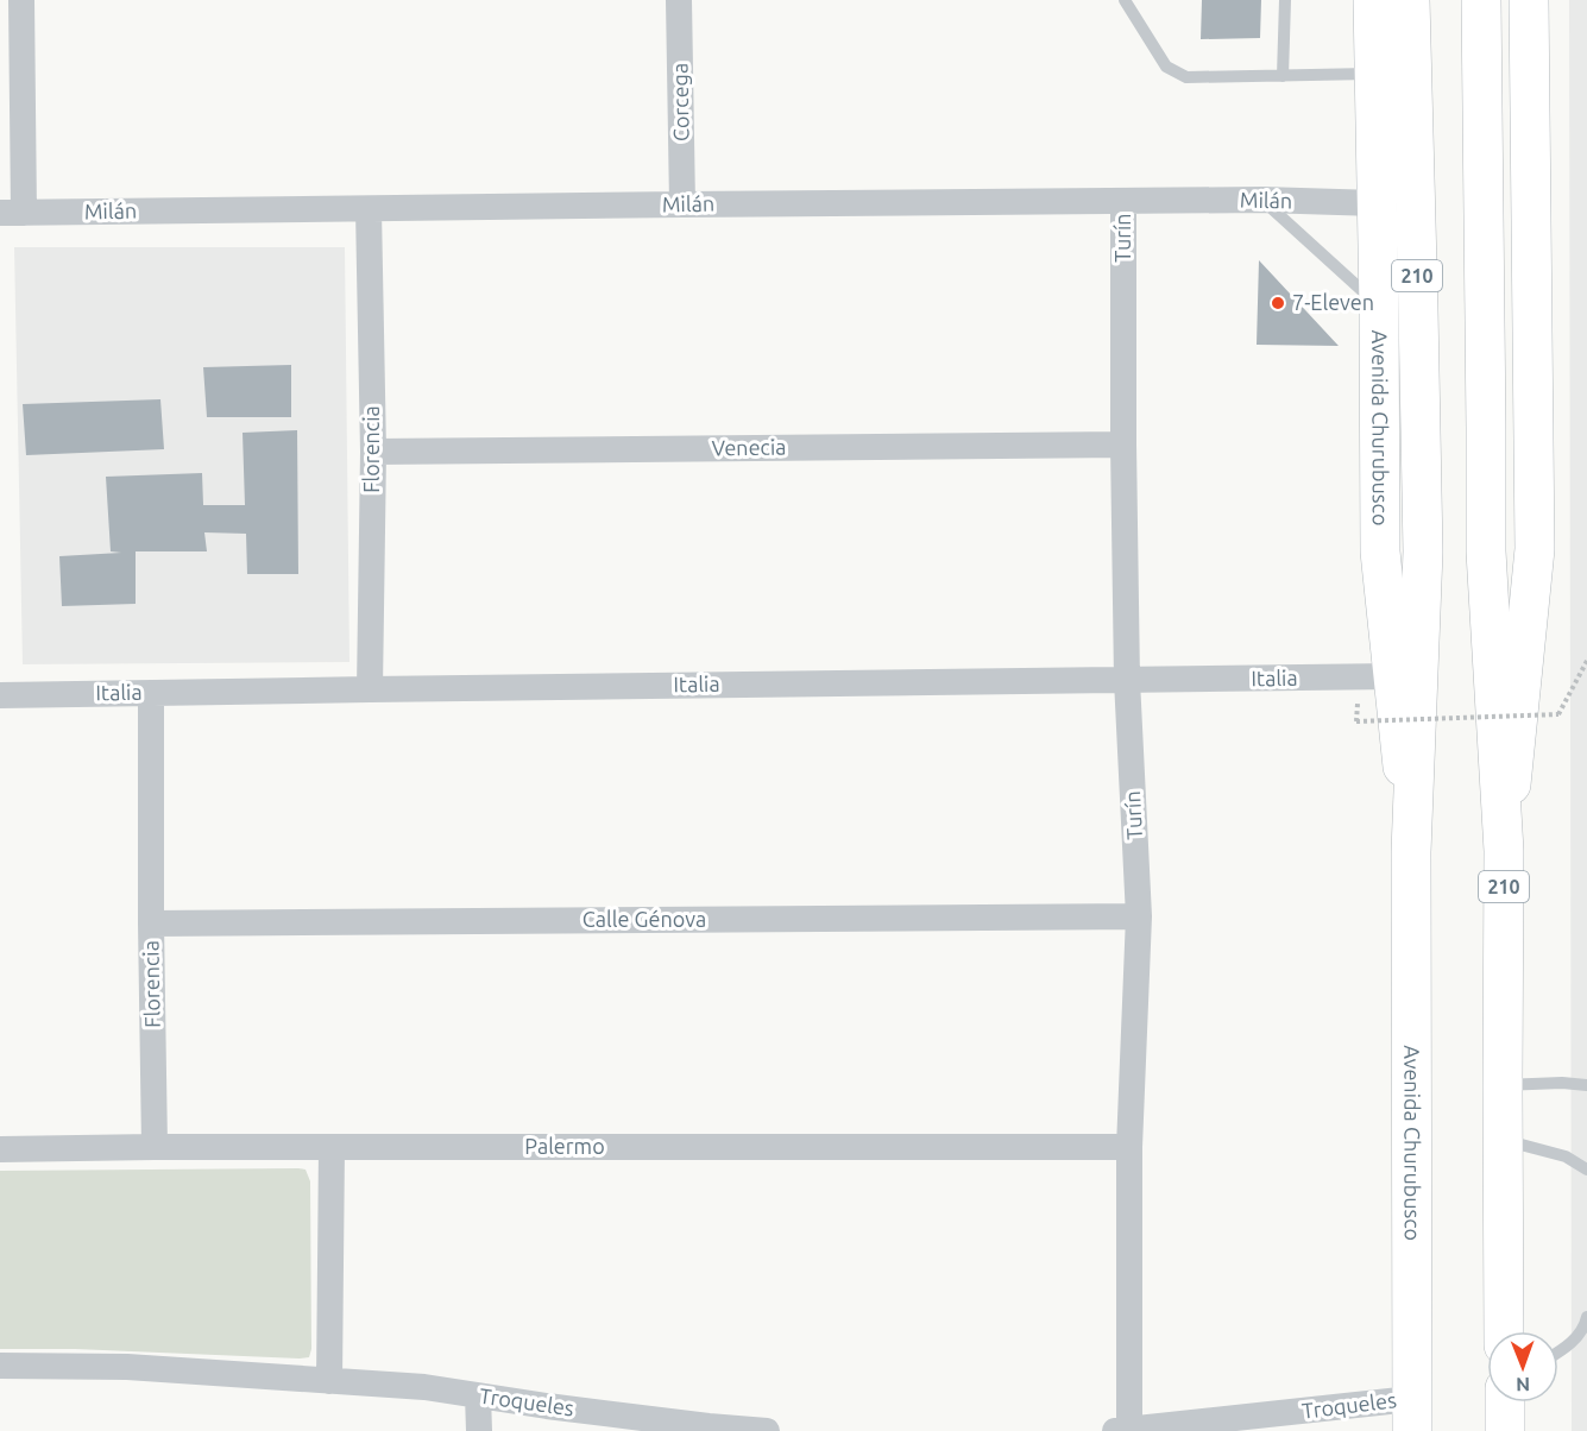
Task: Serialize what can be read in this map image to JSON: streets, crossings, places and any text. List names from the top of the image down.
{
  "streets": {
    "main road": ["210", "Avenida Churubusco"],
    "street": [
      "Corcega",
      "Milán",
      "Turín",
      "Venecia",
      "Florencia",
      "Italia",
      "Calle Génova",
      "Palermo",
      "Troqueles"
    ]
  },
  "crossings": [
    ["Corcega", "Milán"],
    ["Milán", "Turín"],
    ["Milán", "Avenida Churubusco"],
    ["Milán", "Florencia"],
    ["Turín", "Venecia"],
    ["Turín", "Italia"],
    ["Turín", "Calle Génova"],
    ["Turín", "Palermo"],
    ["Turín", "Troqueles"],
    ["Avenida Churubusco", "Italia"],
    ["Avenida Churubusco", "Troqueles"],
    ["Venecia", "Florencia"],
    ["Florencia", "Italia"],
    ["Florencia", "Calle Génova"],
    ["Florencia", "Palermo"]
  ],
  "places": ["7-Eleven"],
  "north": "bottom"
}
